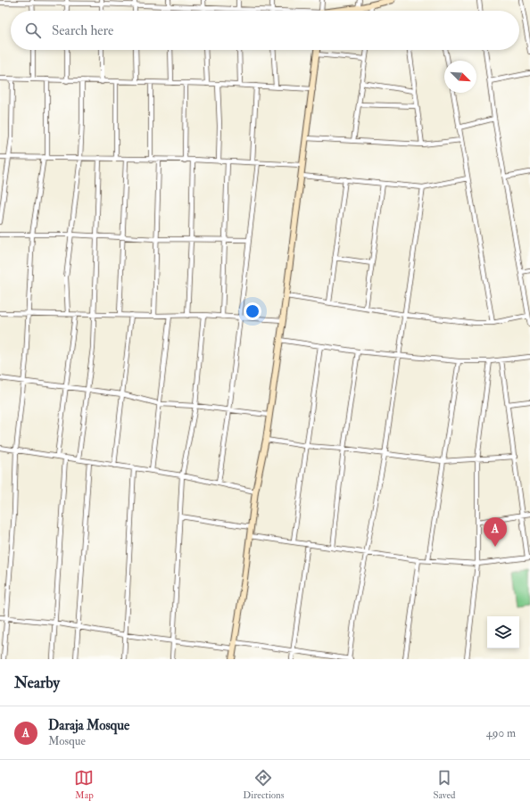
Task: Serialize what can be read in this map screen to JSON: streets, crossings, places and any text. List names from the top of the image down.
{
  "north": "bottom right",
  "page": {
    "search": "Search here",
    "pins": "A",
    "heading": "Nearby",
    "list": [
      {
        "mark": "A",
        "name": "Daraja Mosque",
        "note": "Mosque",
        "value": "490 m"
      }
    ],
    "nav": ["Map", "Directions", "Saved"]
  }
}
